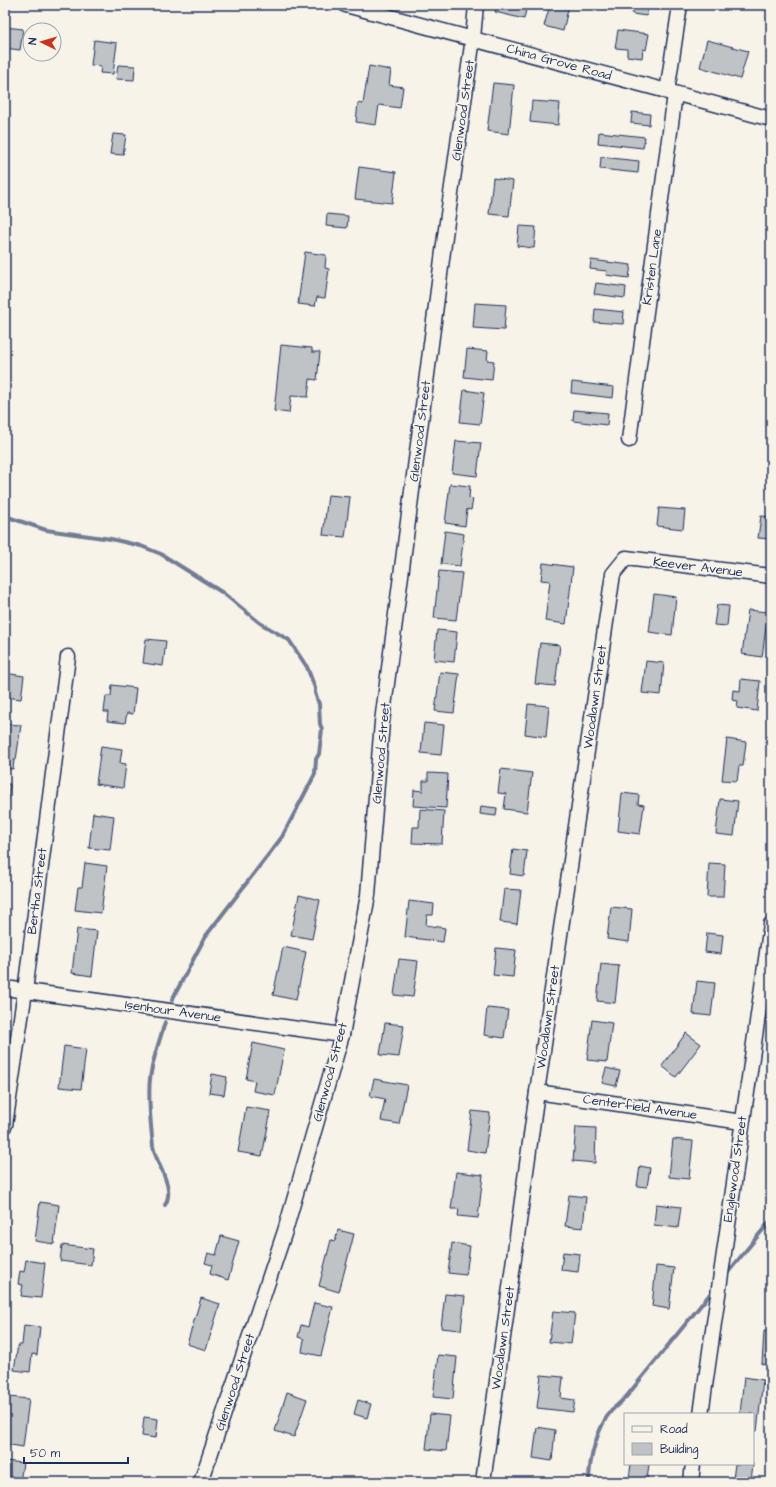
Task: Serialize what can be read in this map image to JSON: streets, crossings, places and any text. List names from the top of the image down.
{
  "streets": {
    "street": [
      "China Grove Road",
      "Glenwood Street",
      "Kristen Lane",
      "Keever Avenue",
      "Woodlawn Street",
      "Bertha Street",
      "Isenhour Avenue",
      "Centerfield Avenue",
      "Englewood Street"
    ]
  },
  "crossings": [
    ["China Grove Road", "Glenwood Street"],
    ["China Grove Road", "Kristen Lane"],
    ["Glenwood Street", "Isenhour Avenue"],
    ["Keever Avenue", "Woodlawn Street"],
    ["Woodlawn Street", "Centerfield Avenue"],
    ["Bertha Street", "Isenhour Avenue"],
    ["Centerfield Avenue", "Englewood Street"]
  ],
  "legend": ["Road", "Building"],
  "scale_bar": "50 m",
  "north": "left"
}
